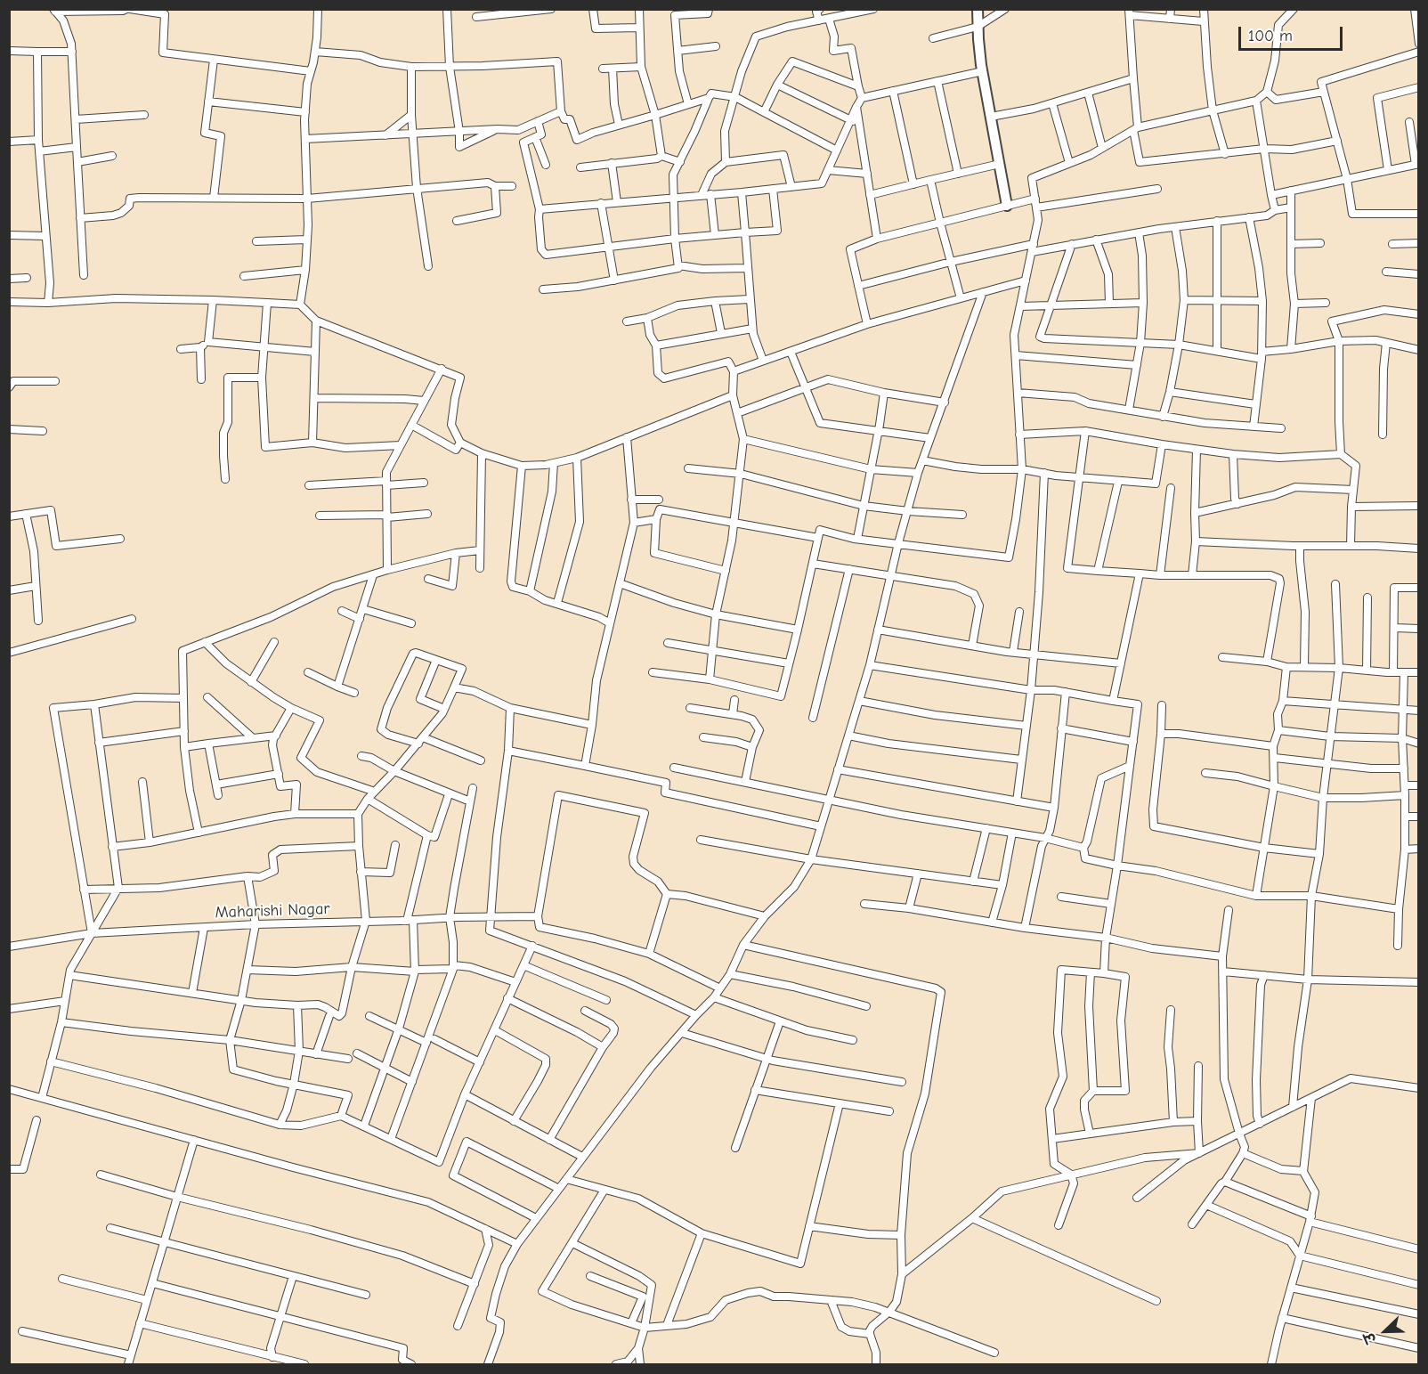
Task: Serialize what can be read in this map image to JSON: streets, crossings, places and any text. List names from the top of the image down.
{
  "streets": {
    "street": ["Maharishi Nagar"]
  },
  "scale_bar": "100 m",
  "north": "bottom left"
}
